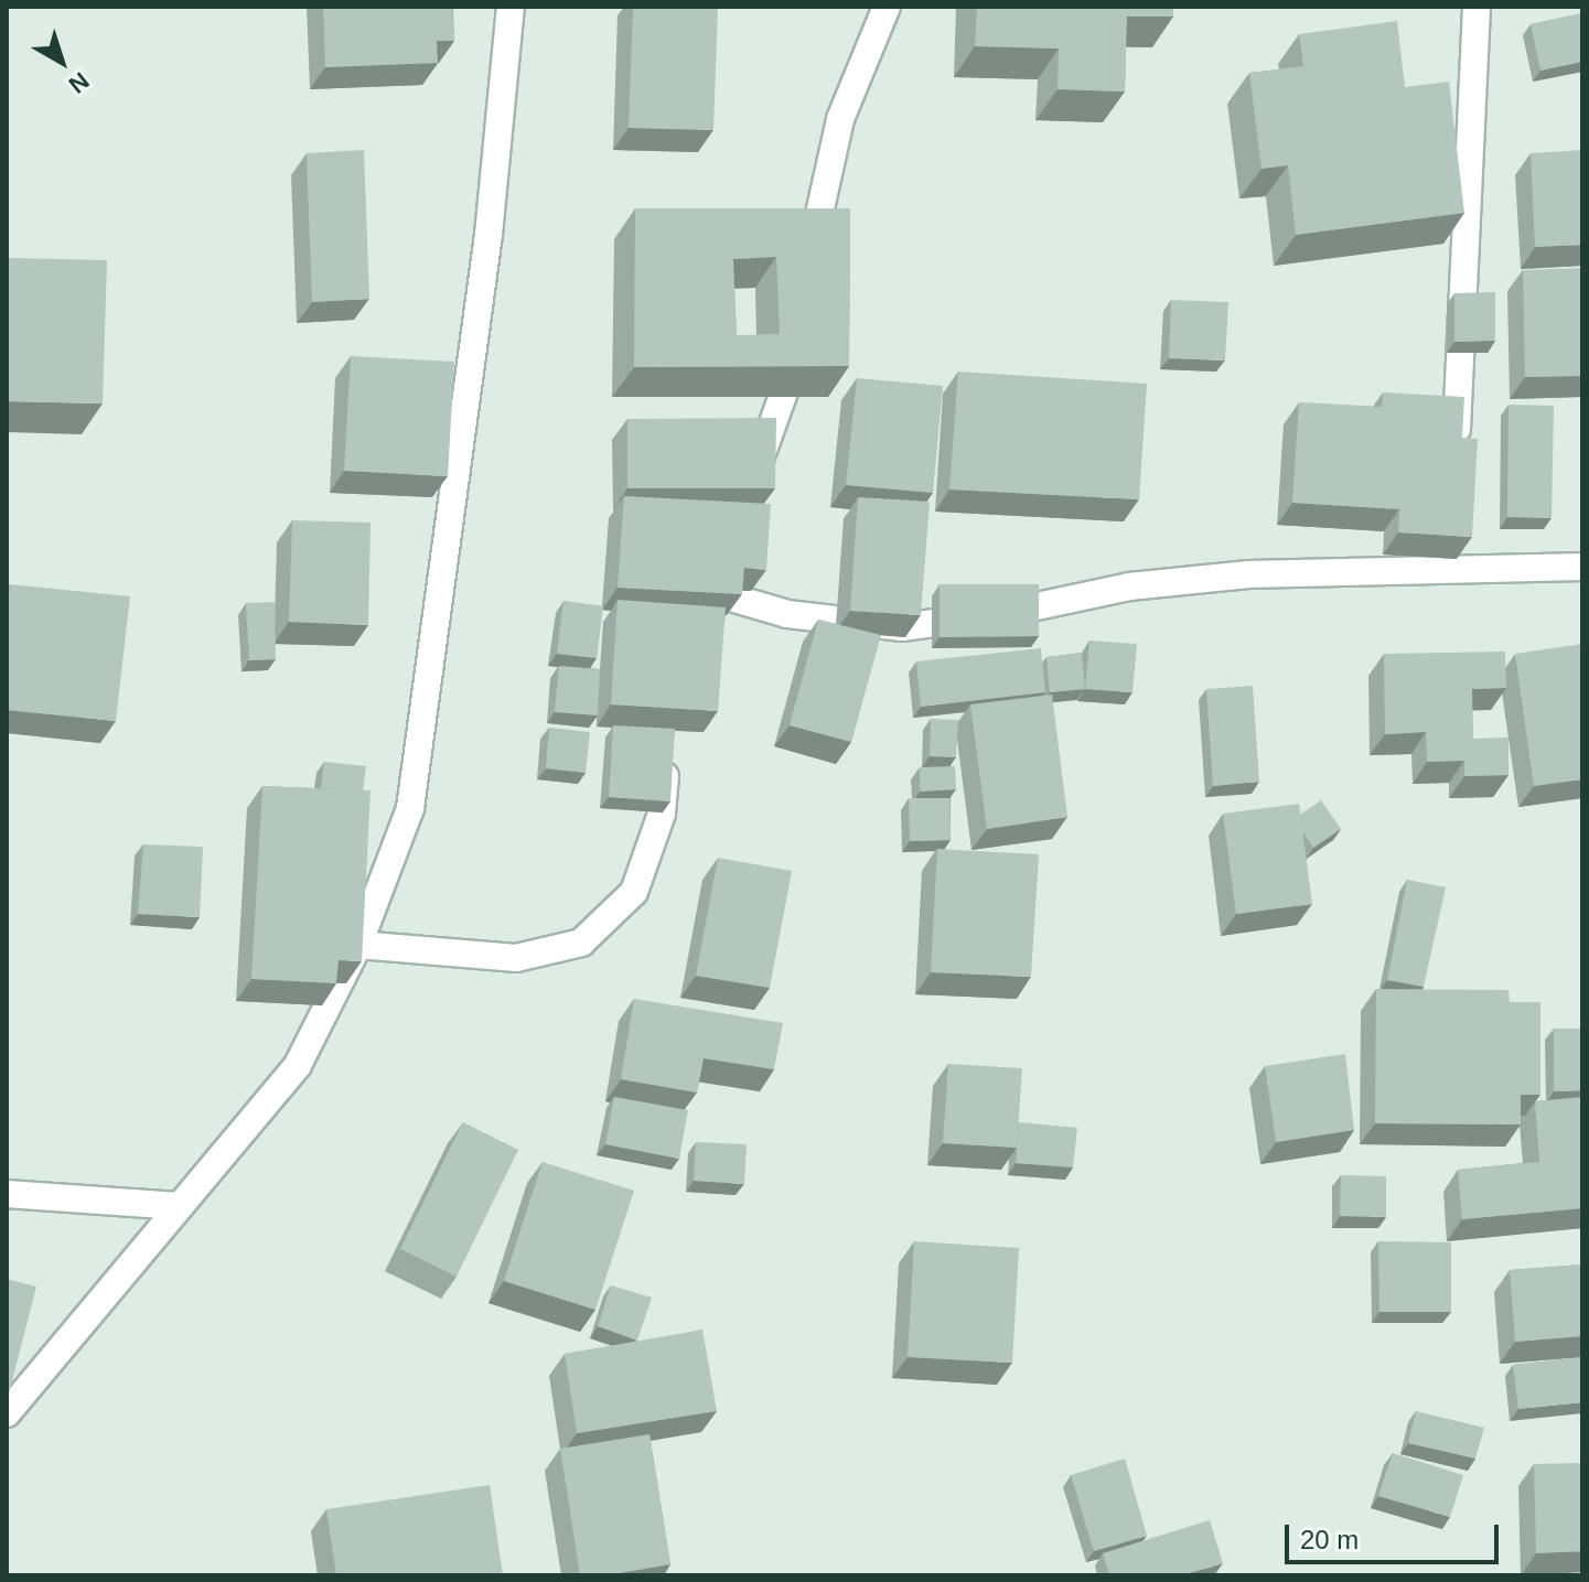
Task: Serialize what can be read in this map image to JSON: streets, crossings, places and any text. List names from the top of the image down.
{
  "scale_bar": "20 m",
  "north": "bottom right"
}
